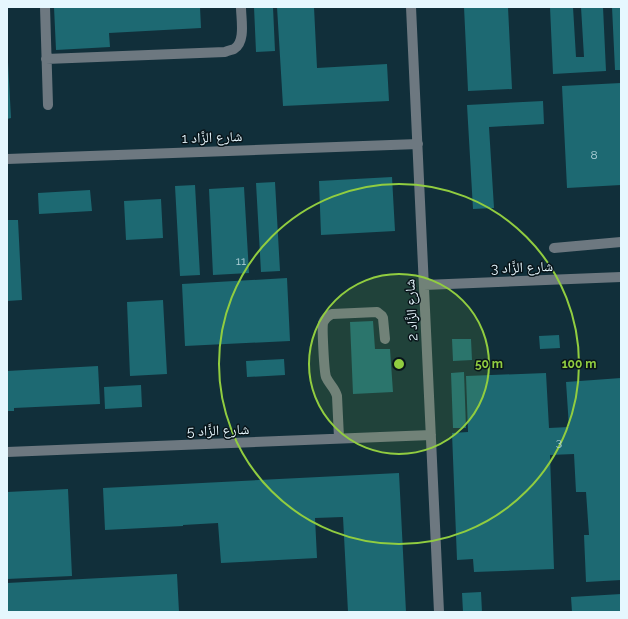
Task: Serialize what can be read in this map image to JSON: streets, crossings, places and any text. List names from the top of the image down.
{
  "streets": {
    "street": [
      "شارع الزَّاد 1",
      "شارع الزَّاد 3",
      "شارع الزَّاد 2",
      "شارع الزَّاد 5"
    ]
  },
  "crossings": [
    ["شارع الزَّاد 1", "شارع الزَّاد 2"],
    ["شارع الزَّاد 3", "شارع الزَّاد 2"],
    ["شارع الزَّاد 2", "شارع الزَّاد 5"]
  ],
  "house_numbers": ["8", "11", "3"],
  "rings": ["50 m", "100 m"]
}
